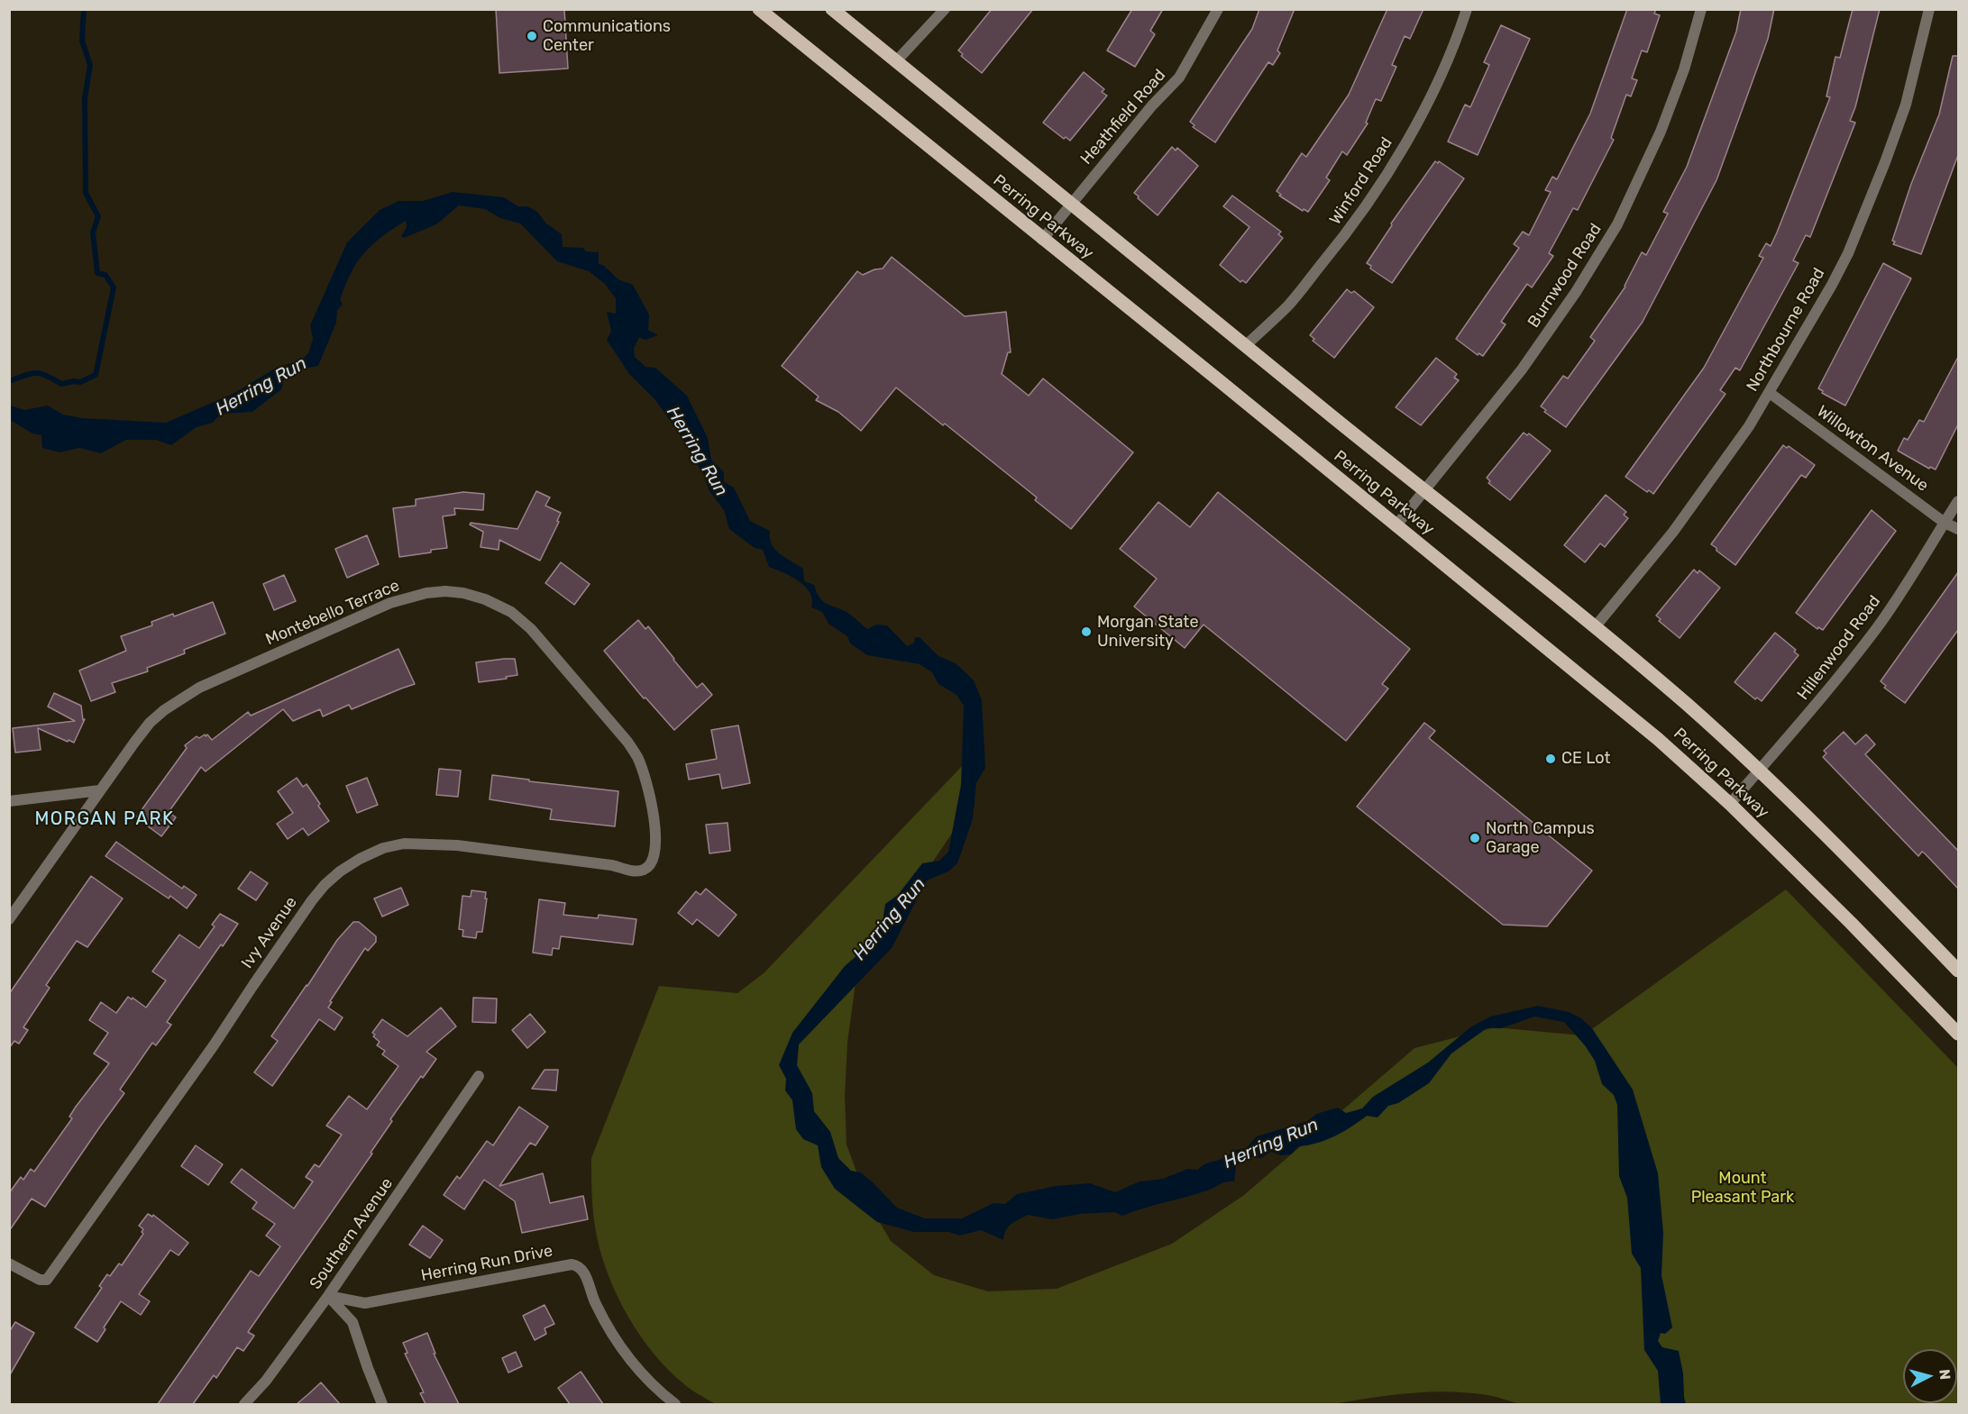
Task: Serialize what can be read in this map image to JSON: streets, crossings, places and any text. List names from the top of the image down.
{
  "streets": {
    "main road": ["Perring Parkway"],
    "street": [
      "Heathfield Road",
      "Winford Road",
      "Burnwood Road",
      "Northbourne Road",
      "Willowton Avenue",
      "Montebello Terrace",
      "Hillenwood Road",
      "Ivy Avenue",
      "Southern Avenue",
      "Herring Run Drive"
    ]
  },
  "crossings": [
    ["Heathfield Road", "Perring Parkway"],
    ["Winford Road", "Perring Parkway"],
    ["Perring Parkway", "Burnwood Road"],
    ["Perring Parkway", "Northbourne Road"],
    ["Perring Parkway", "Hillenwood Road"],
    ["Northbourne Road", "Willowton Avenue"],
    ["Willowton Avenue", "Hillenwood Road"],
    ["Montebello Terrace", "Ivy Avenue"],
    ["Southern Avenue", "Herring Run Drive"]
  ],
  "districts": ["MORGAN PARK"],
  "water": ["Herring Run"],
  "parks": ["Mount Pleasant Park"],
  "places": [
    "Communications Center",
    "Morgan State University",
    "CE Lot",
    "North Campus Garage"
  ],
  "north": "right"
}
